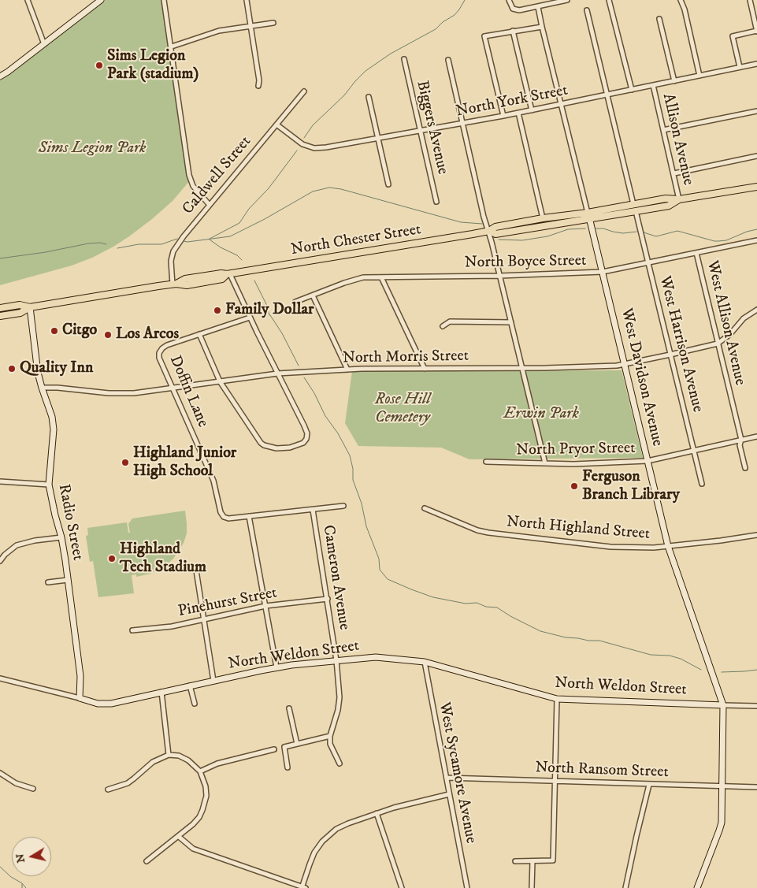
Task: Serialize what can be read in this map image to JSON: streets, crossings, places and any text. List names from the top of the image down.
{
  "streets": {
    "main road": ["North Chester Street"],
    "street": [
      "North York Street",
      "Biggers Avenue",
      "Allison Avenue",
      "Caldwell Street",
      "North Boyce Street",
      "West Allison Avenue",
      "West Harrison Avenue",
      "North Morris Street",
      "West Davidson Avenue",
      "Doffin Lane",
      "North Pryor Street",
      "Radio Street",
      "North Highland Street",
      "Cameron Avenue",
      "Pinehurst Street",
      "North Weldon Street",
      "North Ransom Street",
      "West Sycamore Avenue"
    ]
  },
  "crossings": [
    ["North York Street", "Biggers Avenue"],
    ["North York Street", "Allison Avenue"],
    ["North York Street", "Caldwell Street"],
    ["North York Street", "West Davidson Avenue"],
    ["Allison Avenue", "North Chester Street"],
    ["Caldwell Street", "North Chester Street"],
    ["North Chester Street", "West Harrison Avenue"],
    ["North Chester Street", "West Davidson Avenue"],
    ["North Chester Street", "Radio Street"],
    ["North Boyce Street", "West Allison Avenue"],
    ["North Boyce Street", "West Harrison Avenue"],
    ["North Boyce Street", "West Davidson Avenue"],
    ["West Allison Avenue", "North Morris Street"],
    ["West Allison Avenue", "North Pryor Street"],
    ["West Harrison Avenue", "North Morris Street"],
    ["West Harrison Avenue", "North Pryor Street"],
    ["North Morris Street", "West Davidson Avenue"],
    ["North Morris Street", "Doffin Lane"],
    ["North Morris Street", "Radio Street"],
    ["West Davidson Avenue", "North Pryor Street"],
    ["West Davidson Avenue", "North Highland Street"],
    ["West Davidson Avenue", "North Weldon Street"],
    ["West Davidson Avenue", "North Ransom Street"],
    ["Radio Street", "North Weldon Street"],
    ["Cameron Avenue", "Pinehurst Street"],
    ["Cameron Avenue", "North Weldon Street"],
    ["North Weldon Street", "West Sycamore Avenue"],
    ["North Ransom Street", "West Sycamore Avenue"]
  ],
  "parks": ["Sims Legion Park", "Rose Hill Cemetery", "Erwin Park"],
  "places": [
    "Sims Legion Park (stadium)",
    "Family Dollar",
    "Citgo",
    "Los Arcos",
    "Quality Inn",
    "Highland Junior High School",
    "Ferguson Branch Library",
    "Highland Tech Stadium"
  ],
  "north": "left"
}
